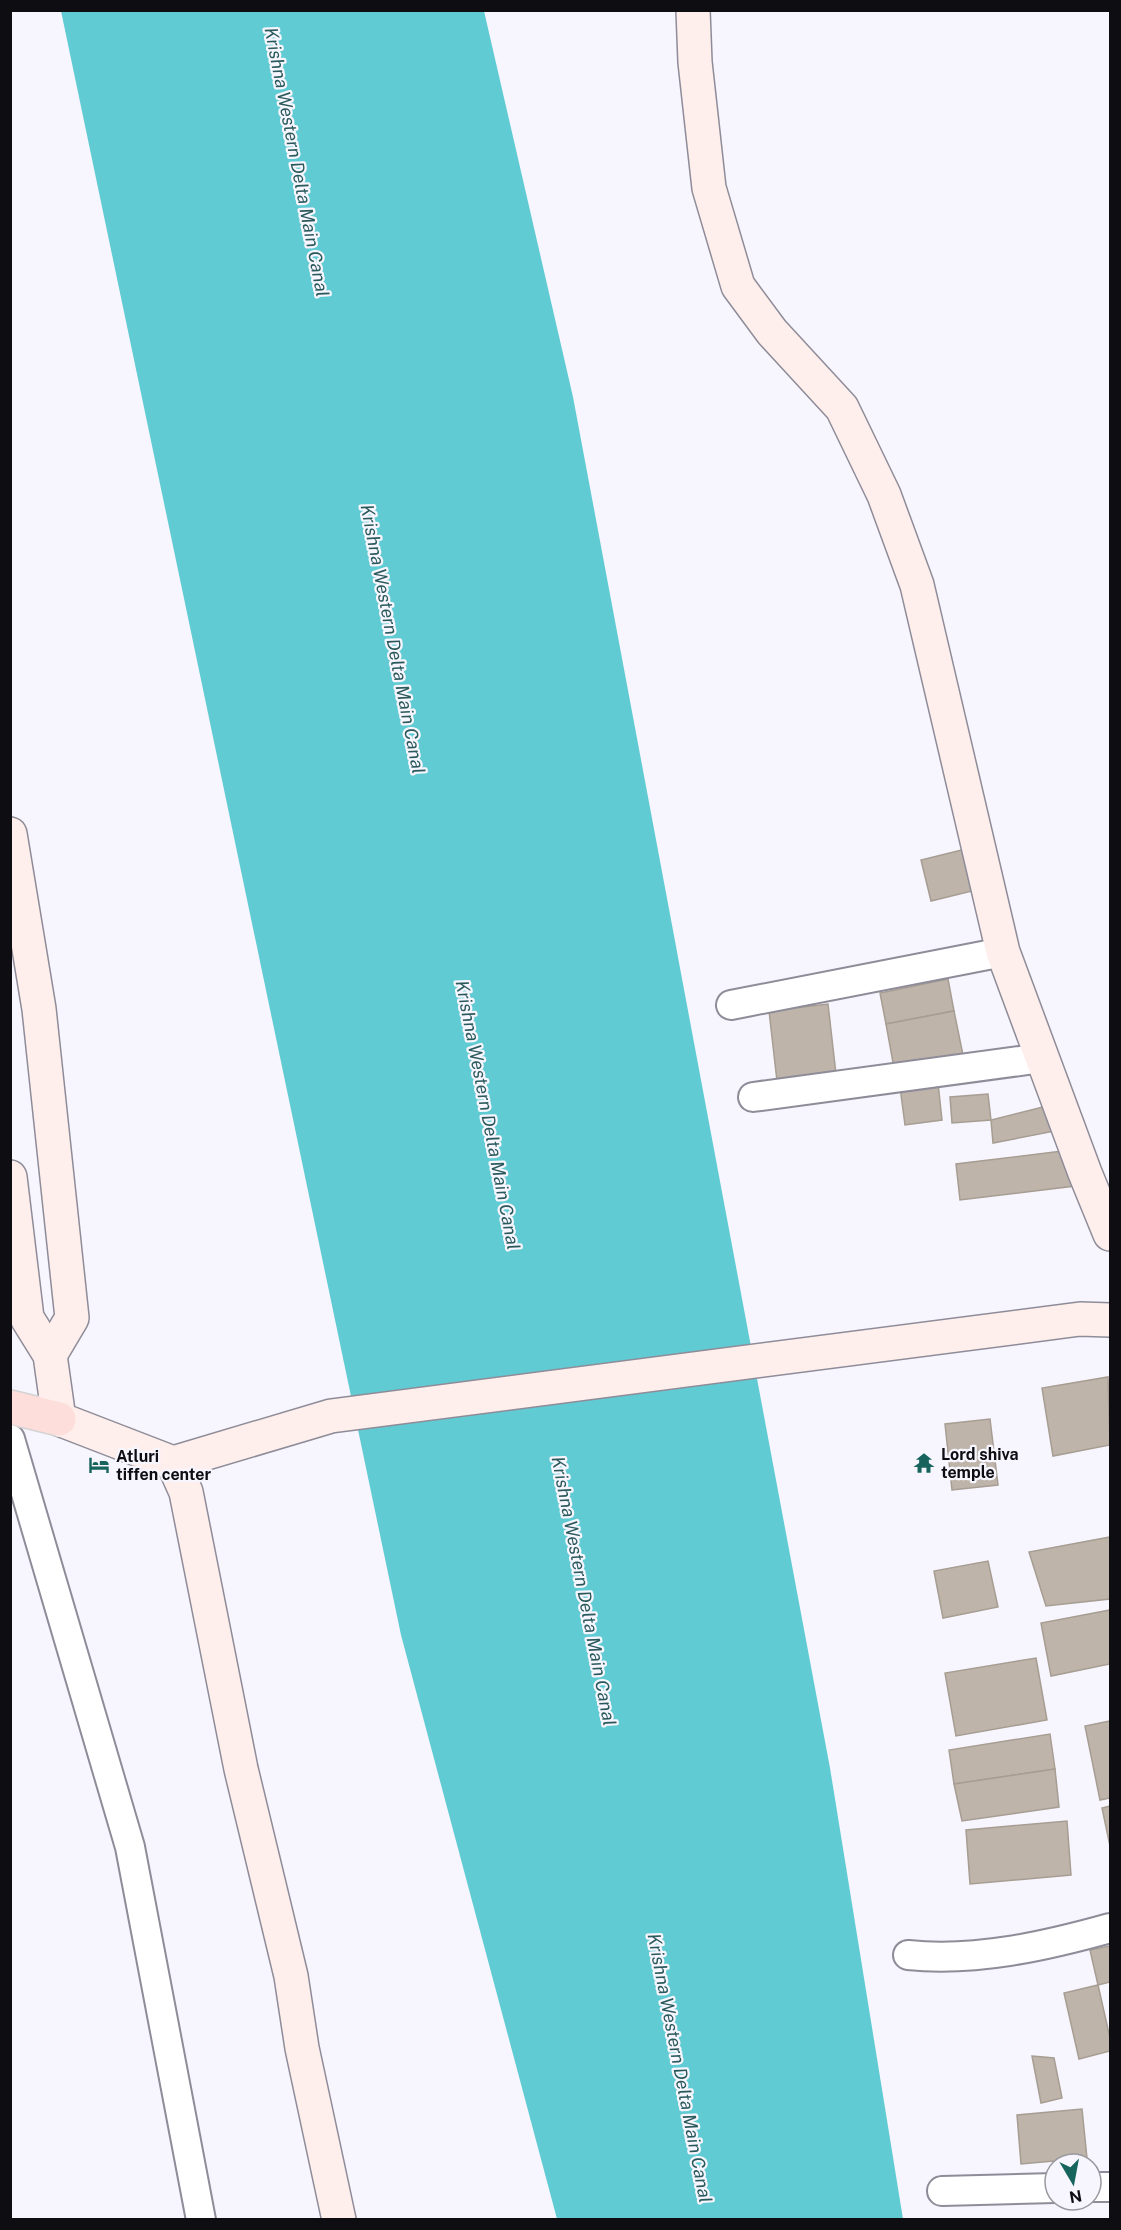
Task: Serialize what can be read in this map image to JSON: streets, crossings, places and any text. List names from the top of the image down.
{
  "water": ["Krishna Western Delta Main Canal"],
  "places": {
    "temple": ["Lord shiva temple"],
    "hotel": ["Atluri tiffen center"]
  },
  "north": "bottom"
}
